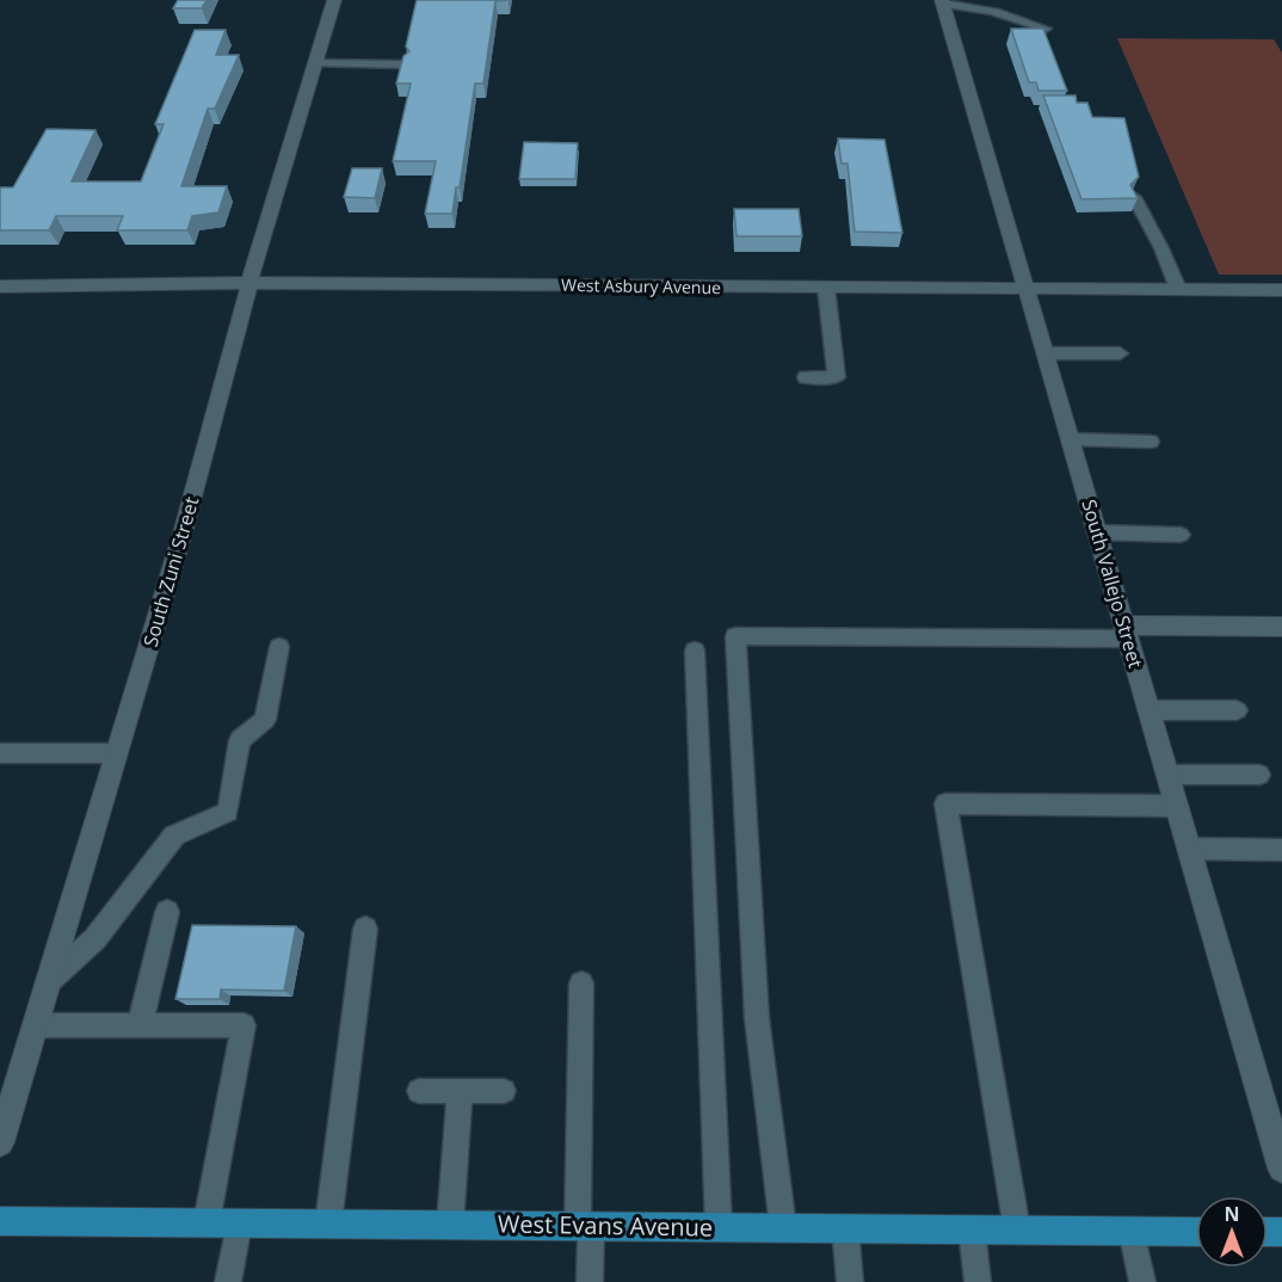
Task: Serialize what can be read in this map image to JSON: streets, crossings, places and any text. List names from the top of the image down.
{
  "streets": {
    "main road": ["West Evans Avenue"],
    "street": ["West Asbury Avenue", "South Zuni Street", "South Vallejo Street"]
  },
  "crossings": [
    ["West Asbury Avenue", "South Zuni Street"],
    ["West Asbury Avenue", "South Vallejo Street"]
  ],
  "north": "top"
}
